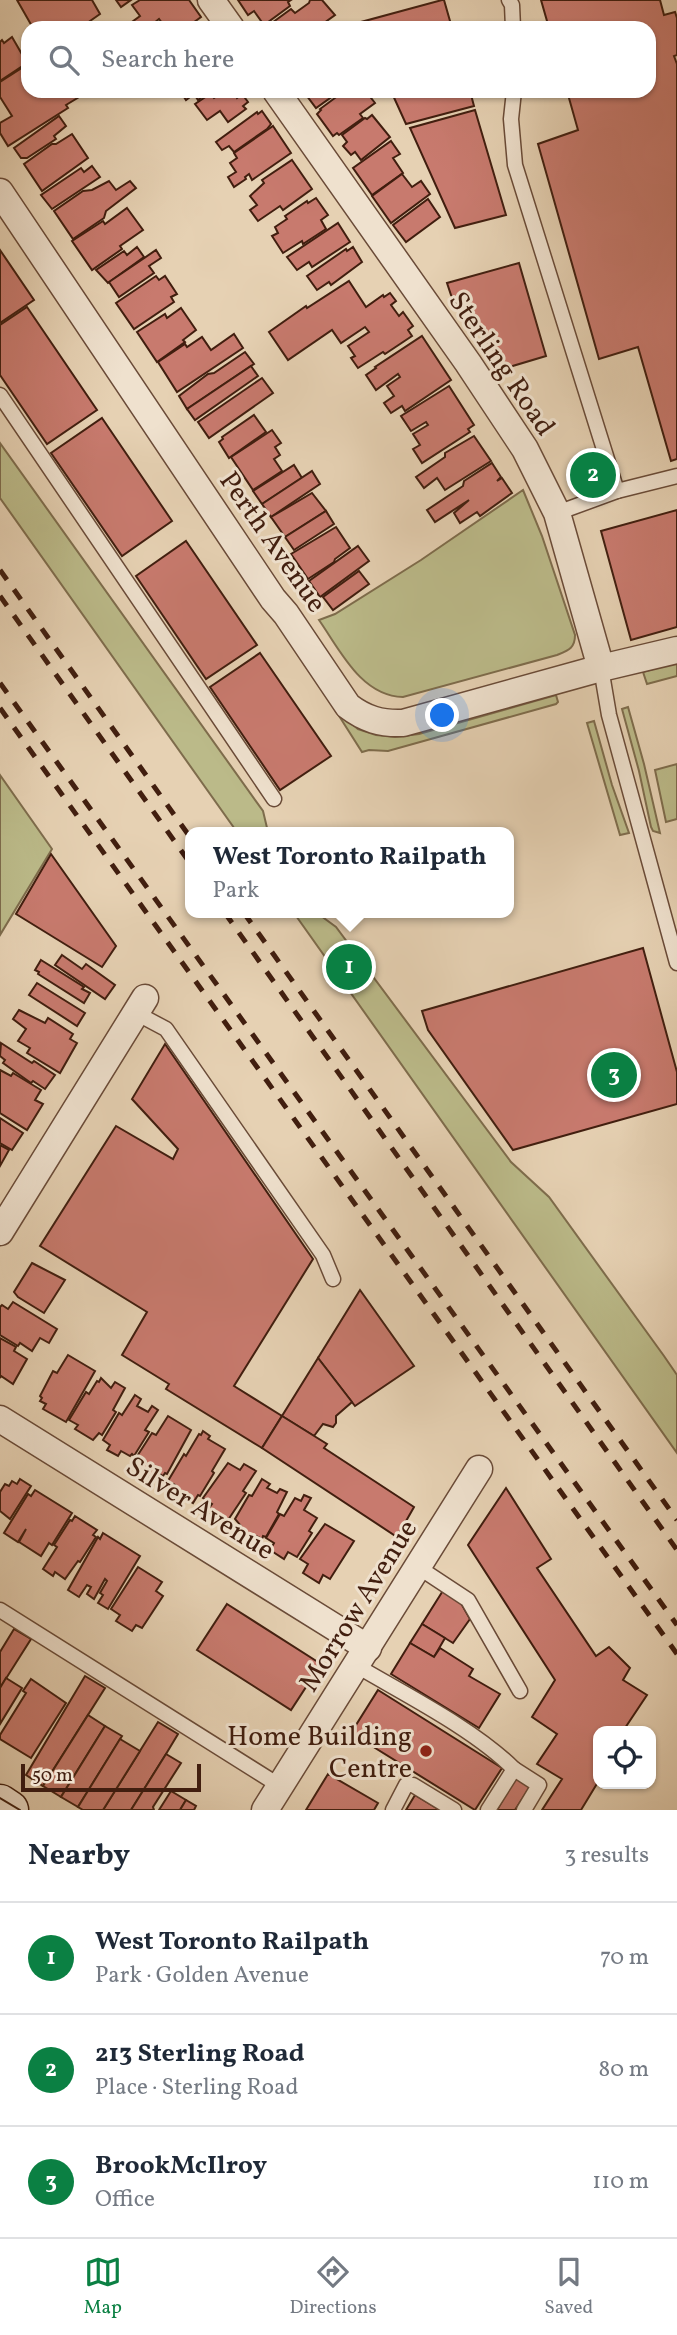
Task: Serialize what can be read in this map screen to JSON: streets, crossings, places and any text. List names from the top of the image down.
{
  "streets": {
    "street": [
      "Sterling Road",
      "Perth Avenue",
      "Silver Avenue",
      "Morrow Avenue"
    ]
  },
  "crossings": [
    ["Sterling Road", "Perth Avenue"],
    ["Silver Avenue", "Morrow Avenue"]
  ],
  "places": ["Home Building Centre"],
  "scale_bar": "50 m",
  "page": {
    "search": "Search here",
    "pins": ["2", "1", "3"],
    "popup": ["West Toronto Railpath", "Park"],
    "scale": "50 m",
    "heading": ["Nearby", "3 results"],
    "list": [
      {
        "mark": "1",
        "name": "West Toronto Railpath",
        "note": "Park · Golden Avenue",
        "value": "70 m"
      },
      {
        "mark": "2",
        "name": "213 Sterling Road",
        "note": "Place · Sterling Road",
        "value": "80 m"
      },
      {
        "mark": "3",
        "name": "BrookMcIlroy",
        "note": "Office",
        "value": "110 m"
      }
    ],
    "nav": ["Map", "Directions", "Saved"]
  }
}
